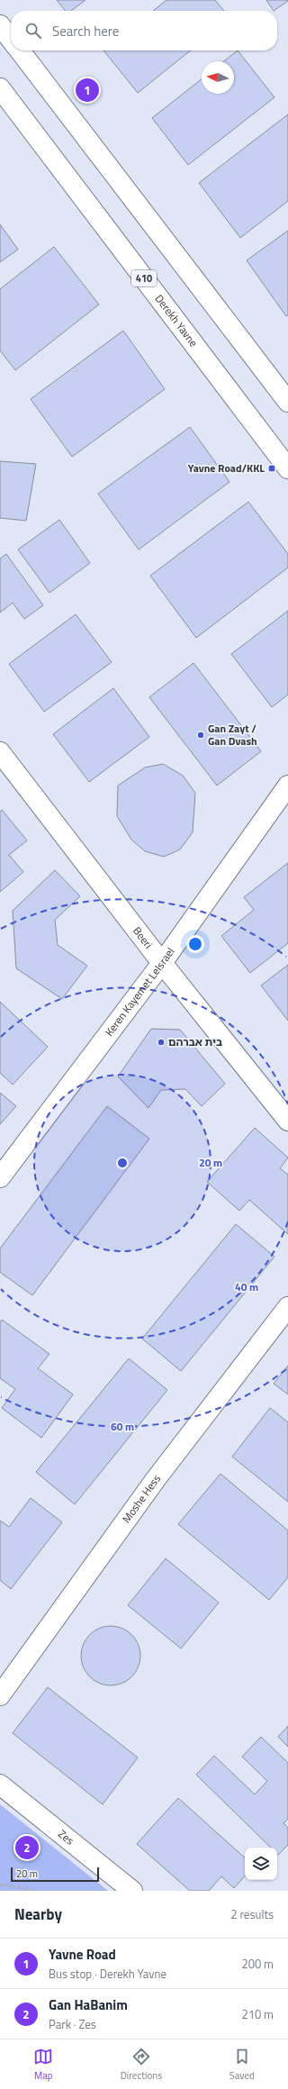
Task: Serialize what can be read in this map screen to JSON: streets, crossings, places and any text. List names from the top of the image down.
{
  "streets": {
    "street": [
      "410",
      "Derekh Yavne",
      "Beeri",
      "Keren Kayemet LeIsrael",
      "Moshe Hess",
      "Zes"
    ]
  },
  "crossings": [
    ["Beeri", "Keren Kayemet LeIsrael"]
  ],
  "places": {
    "transit": ["Yavne Road/KKL"],
    "other": ["Gan Zayt / Gan Dvash", "בית אברהם"]
  },
  "scale_bar": "20 m",
  "north": "left",
  "page": {
    "search": "Search here",
    "pins": ["1", "2"],
    "scale": "20 m",
    "heading": ["Nearby", "2 results"],
    "list": [
      {
        "mark": "1",
        "name": "Yavne Road",
        "note": "Bus stop · Derekh Yavne",
        "value": "200 m"
      },
      {
        "mark": "2",
        "name": "Gan HaBanim",
        "note": "Park · Zes",
        "value": "210 m"
      }
    ],
    "nav": ["Map", "Directions", "Saved"]
  },
  "rings": ["20 m", "40 m", "60 m"]
}
